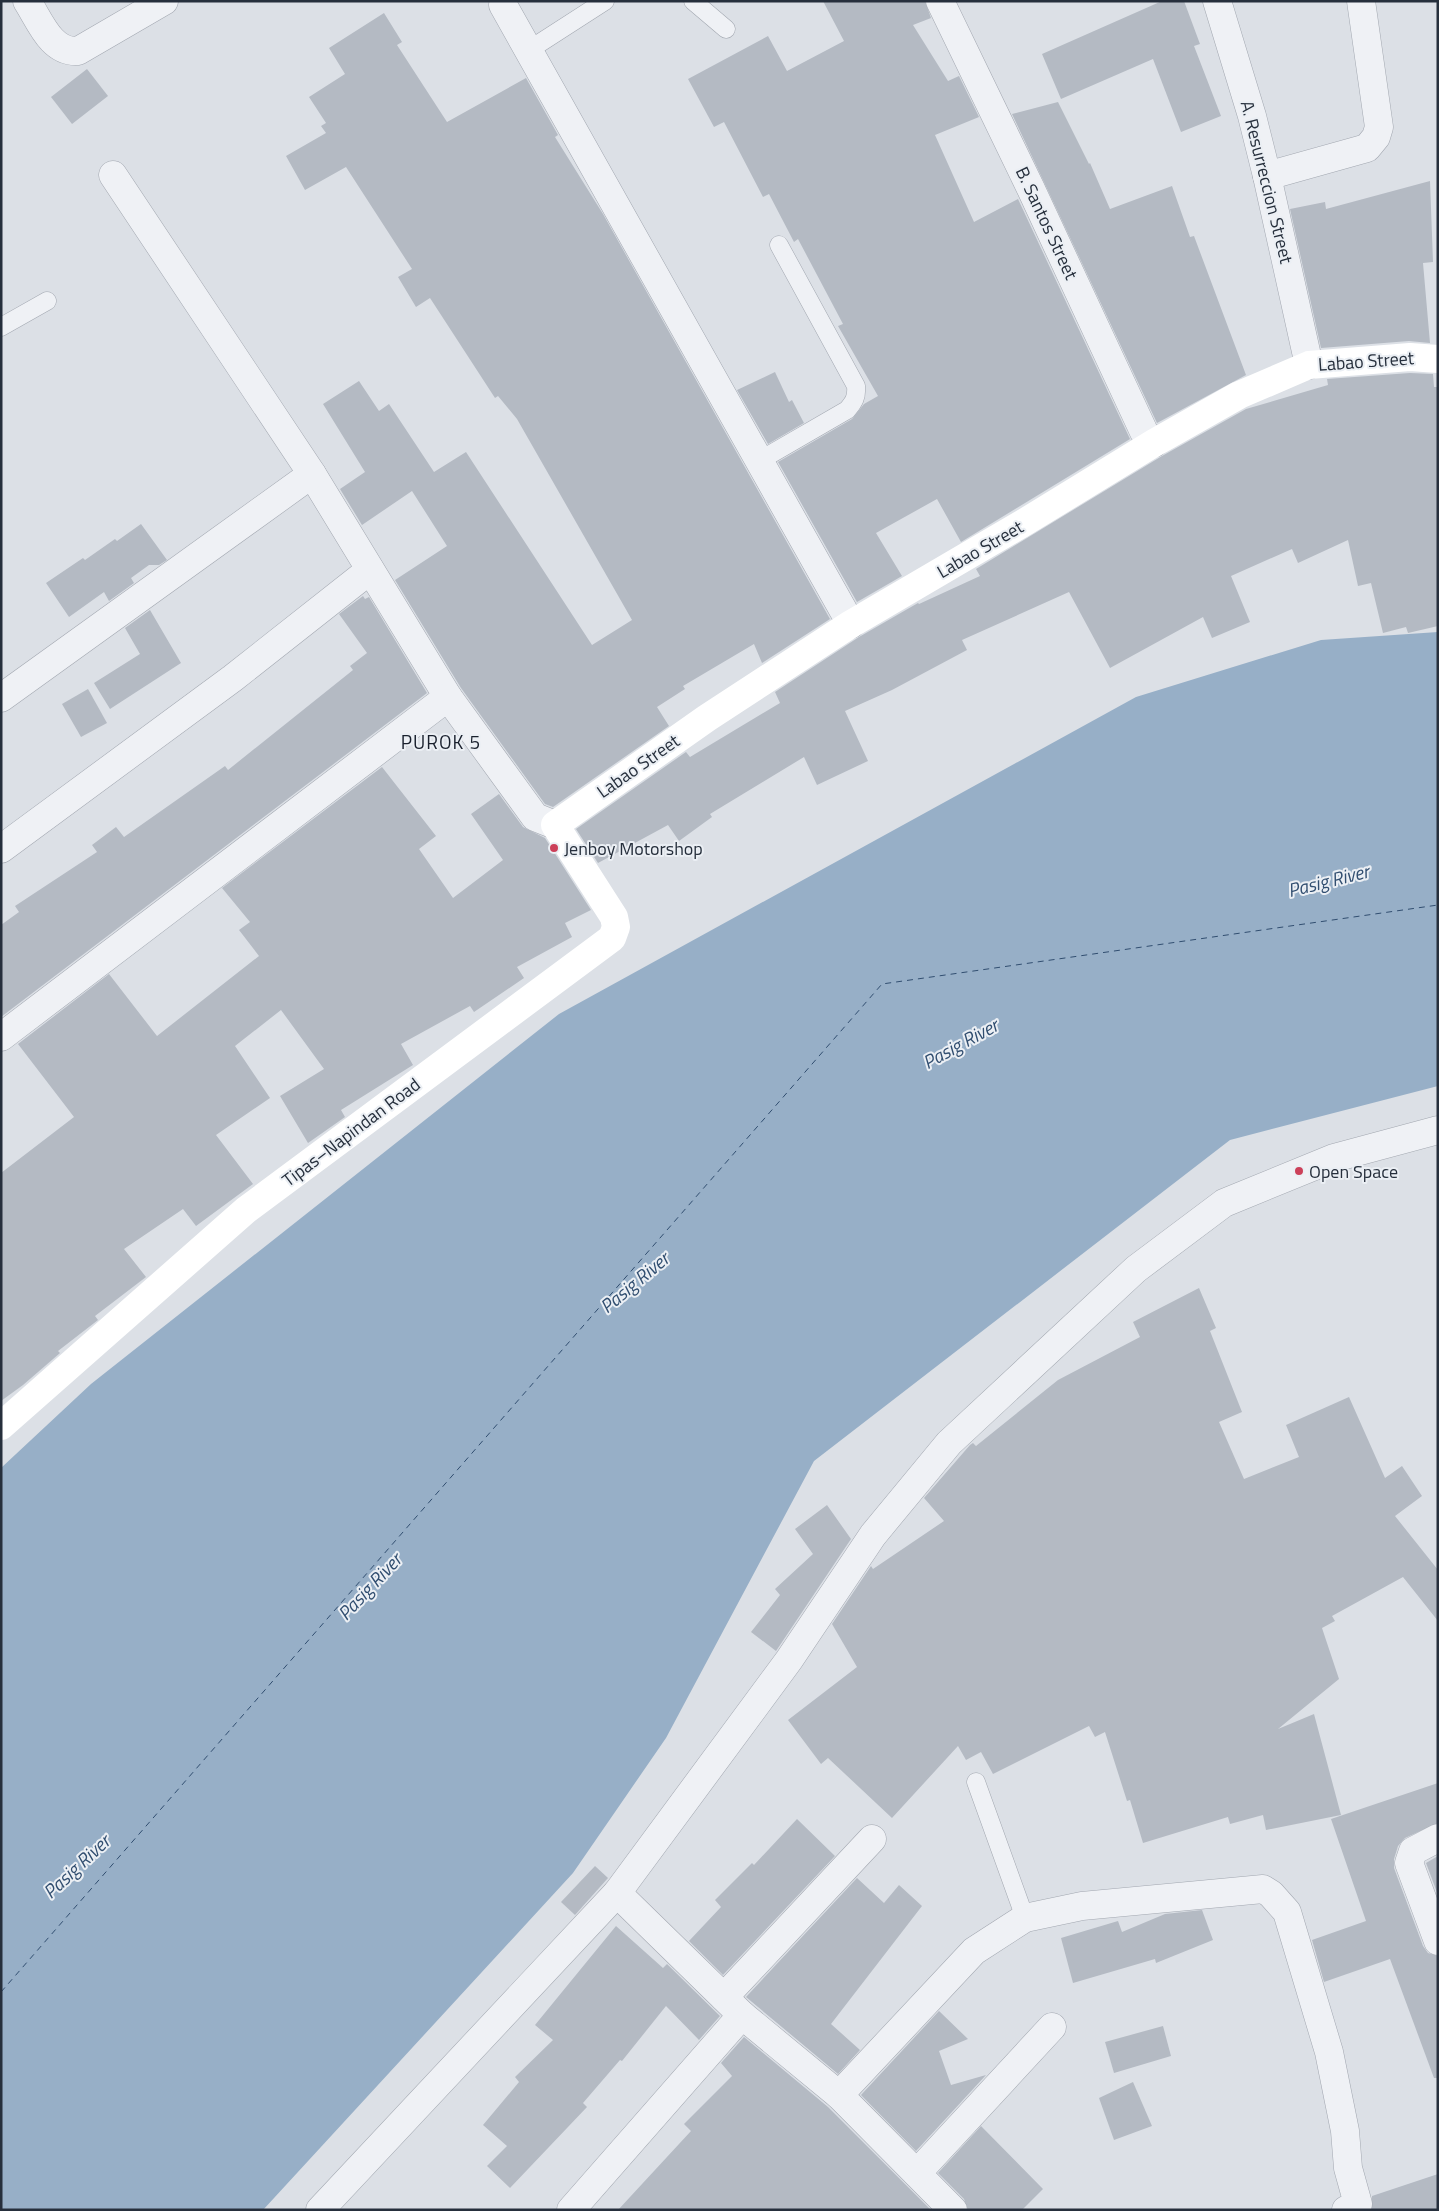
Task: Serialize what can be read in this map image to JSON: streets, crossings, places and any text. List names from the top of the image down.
{
  "streets": {
    "main road": ["Labao Street", "Tipas–Napindan Road"],
    "street": ["A. Resurreccion Street", "B. Santos Street"]
  },
  "crossings": [
    ["A. Resurreccion Street", "Labao Street"],
    ["B. Santos Street", "Labao Street"],
    ["Labao Street", "Tipas–Napindan Road"]
  ],
  "districts": ["PUROK 5"],
  "water": ["Pasig River"],
  "places": ["Jenboy Motorshop", "Open Space"]
}
